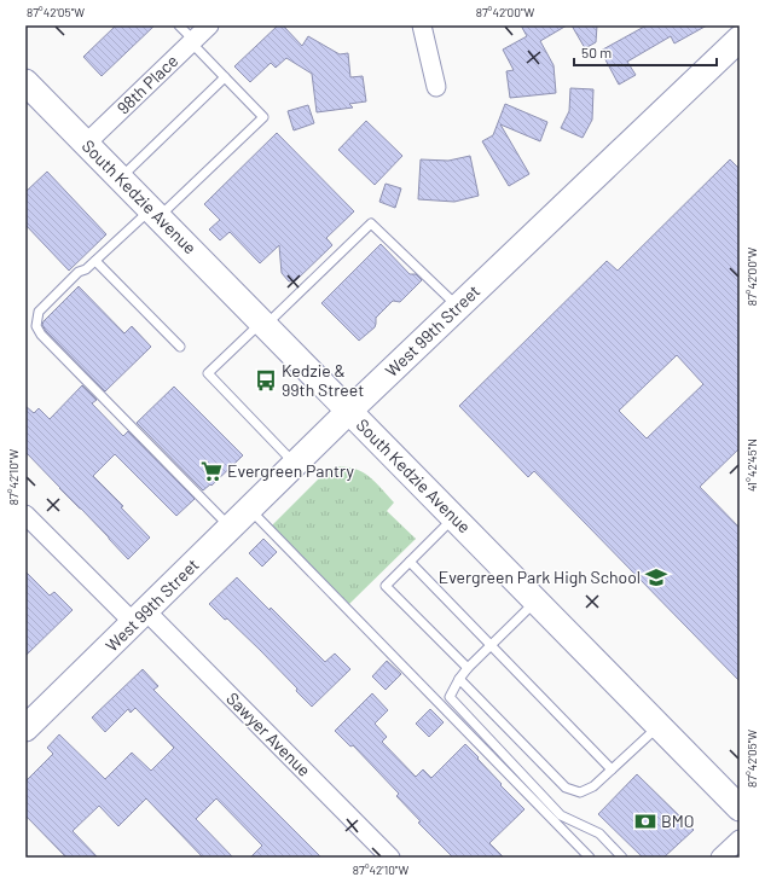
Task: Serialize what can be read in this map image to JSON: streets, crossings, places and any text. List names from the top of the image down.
{
  "streets": {
    "main road": ["South Kedzie Avenue", "West 99th Street"],
    "street": ["98th Place", "Sawyer Avenue"]
  },
  "crossings": [
    ["98th Place", "South Kedzie Avenue"],
    ["South Kedzie Avenue", "West 99th Street"],
    ["West 99th Street", "Sawyer Avenue"]
  ],
  "places": {
    "bus stop": ["Kedzie & 99th Street"],
    "supermarket": ["Evergreen Pantry"],
    "school or university": ["Evergreen Park High School"],
    "bank": ["BMO"]
  },
  "scale_bar": "50 m",
  "coordinates": [
    "87°42'05\"W",
    "87°42'00\"W",
    "41°42'45\"N",
    "87°42'10\"W"
  ]
}
